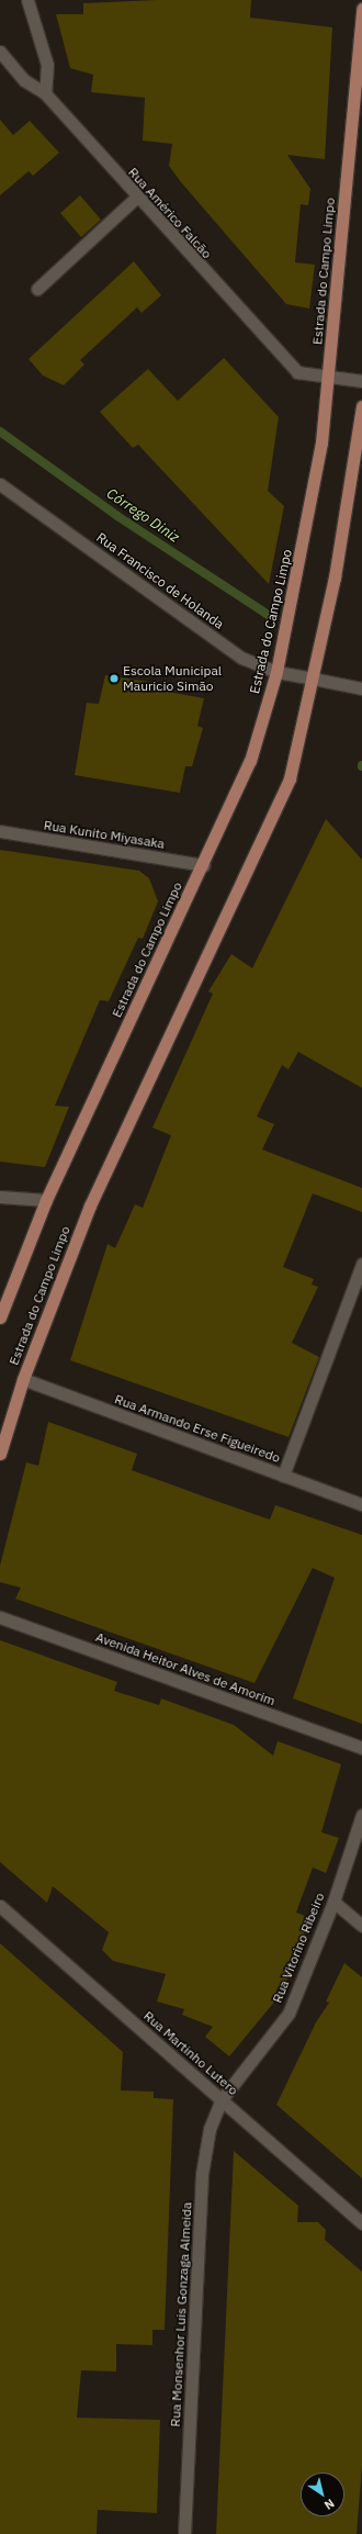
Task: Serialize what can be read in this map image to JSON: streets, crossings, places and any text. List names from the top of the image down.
{
  "streets": {
    "main road": ["Estrada do Campo Limpo"],
    "street": [
      "Rua Américo Falcão",
      "Rua Francisco de Holanda",
      "Rua Kunito Miyasaka",
      "Rua Armando Erse Figueiredo",
      "Avenida Heitor Alves de Amorim",
      "Rua Vitorino Ribeiro",
      "Rua Martinho Lutero",
      "Rua Monsenhor Luis Gonzaga Almeida"
    ]
  },
  "crossings": [
    ["Rua Américo Falcão", "Estrada do Campo Limpo"],
    ["Estrada do Campo Limpo", "Rua Francisco de Holanda"],
    ["Estrada do Campo Limpo", "Rua Kunito Miyasaka"],
    ["Estrada do Campo Limpo", "Rua Armando Erse Figueiredo"],
    ["Rua Vitorino Ribeiro", "Rua Martinho Lutero"],
    ["Rua Vitorino Ribeiro", "Rua Monsenhor Luis Gonzaga Almeida"],
    ["Rua Martinho Lutero", "Rua Monsenhor Luis Gonzaga Almeida"]
  ],
  "water": ["Córrego Diniz"],
  "places": ["Escola Municipal Mauricio Simão"],
  "north": "bottom right"
}
